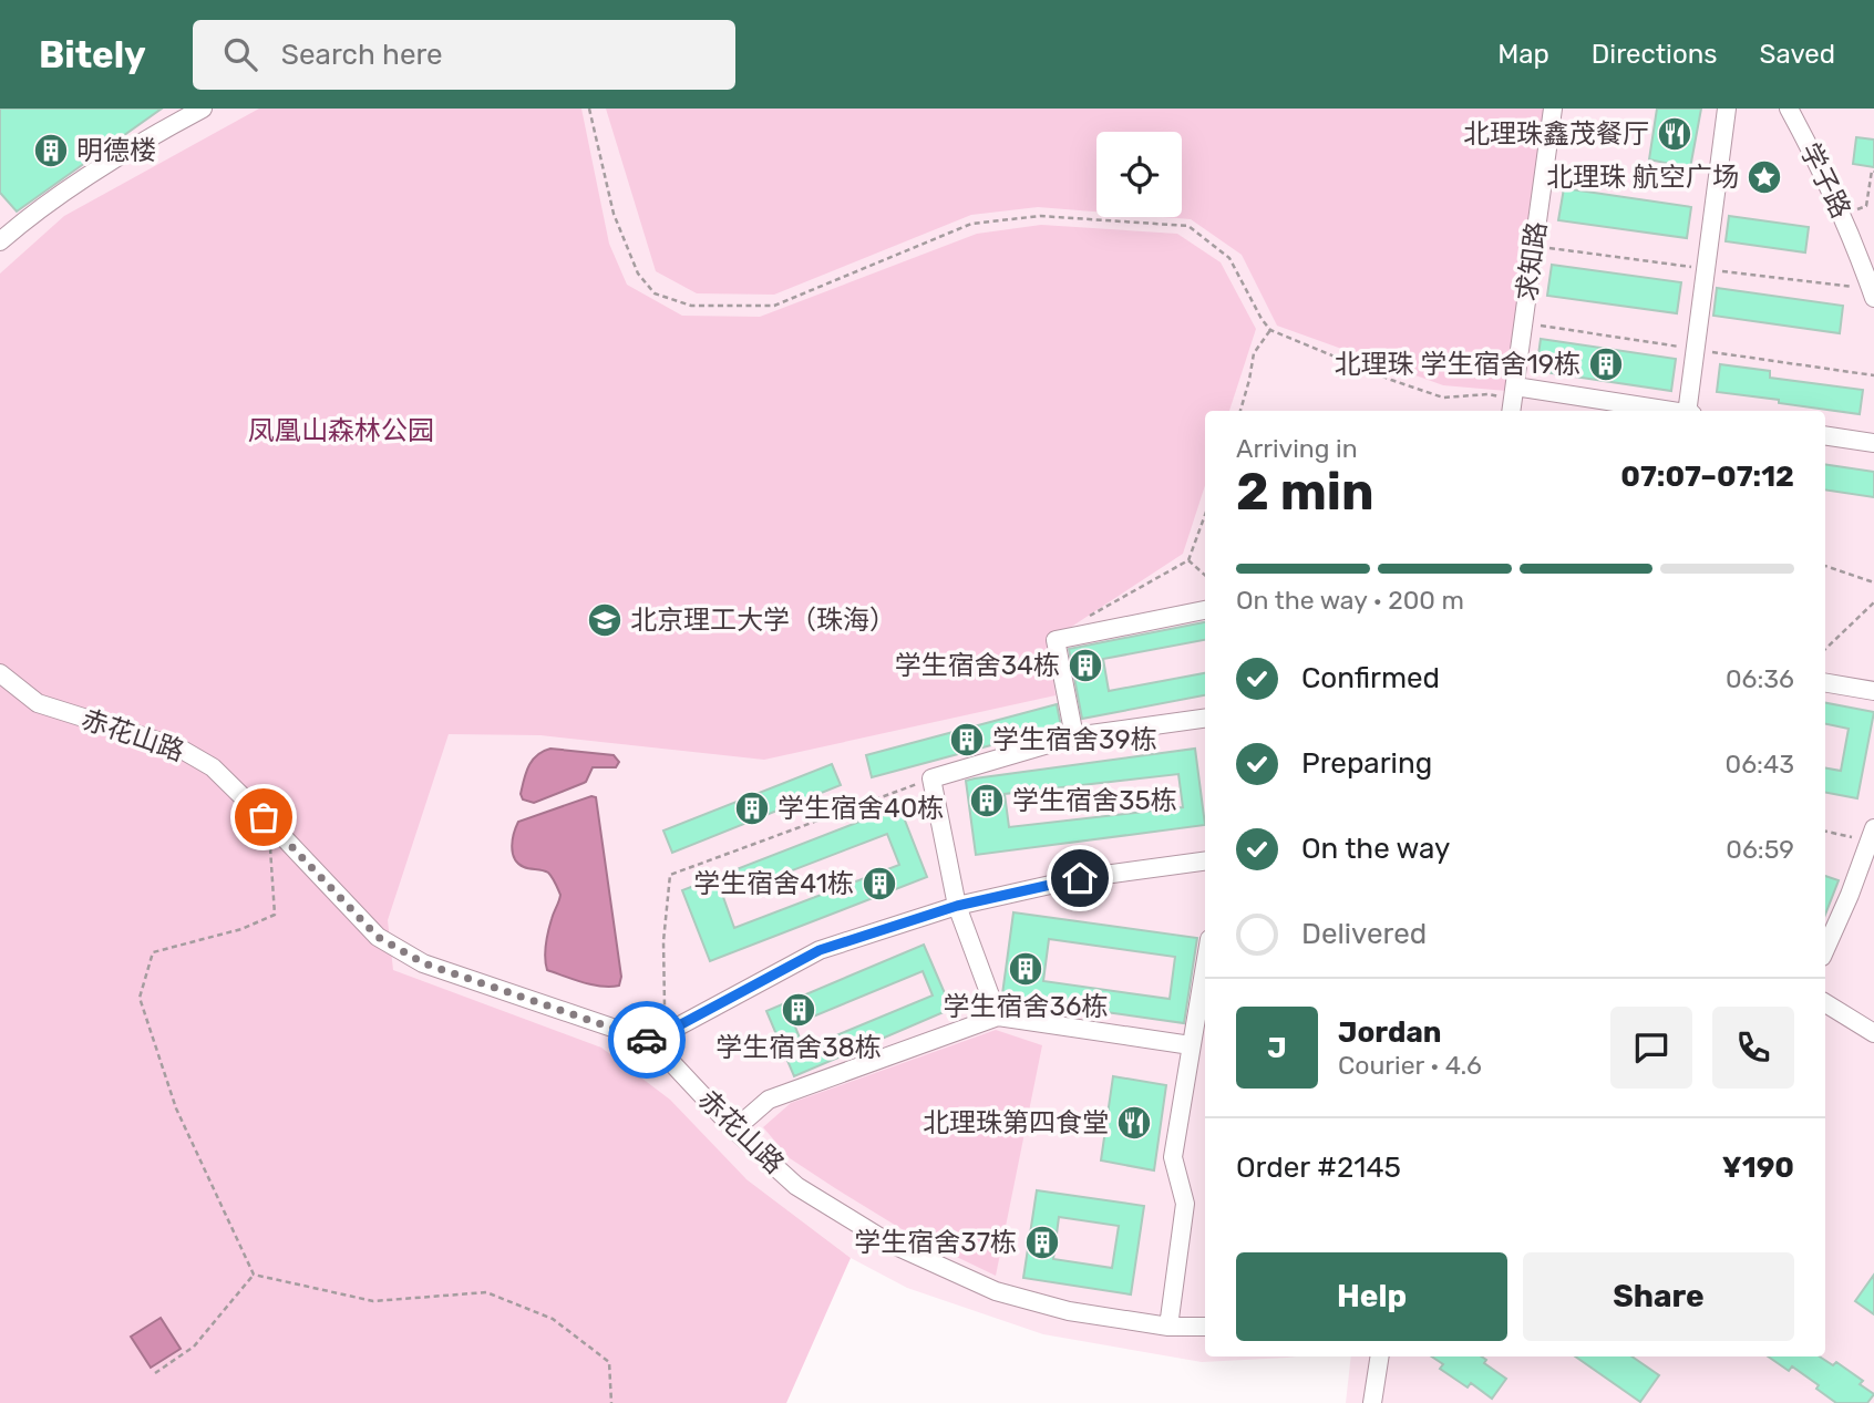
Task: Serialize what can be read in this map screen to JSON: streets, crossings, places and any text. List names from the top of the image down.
{
  "streets": {
    "street": ["学子路", "求知路", "赤花山路"]
  },
  "parks": ["凤凰山森林公园"],
  "places": {
    "restaurant": ["北理珠鑫茂餐厅", "北理珠第四食堂"],
    "building": [
      "明德楼",
      "北理珠 学生宿舍19栋",
      "学生宿舍34栋",
      "学生宿舍39栋",
      "学生宿舍35栋",
      "学生宿舍40栋",
      "学生宿舍41栋",
      "学生宿舍36栋",
      "学生宿舍38栋",
      "学生宿舍37栋"
    ],
    "place": ["北理珠 航空广场"],
    "school or university": ["北京理工大学（珠海）"]
  },
  "page": {
    "header": "Bitely",
    "search": "Search here",
    "nav": ["Map", "Directions", "Saved"],
    "heading": ["2 min", "Arriving in", "07:07–07:12"],
    "panel": [
      "Jordan",
      "Courier · 4.6",
      "Order #2145",
      "¥190"
    ],
    "bar": "On the way · 200 m",
    "list": [
      ["Confirmed", "06:36"],
      ["Preparing", "06:43"],
      ["On the way", "06:59"],
      "Delivered"
    ],
    "round": "J",
    "buttons": ["Help", "Share"]
  }
}
